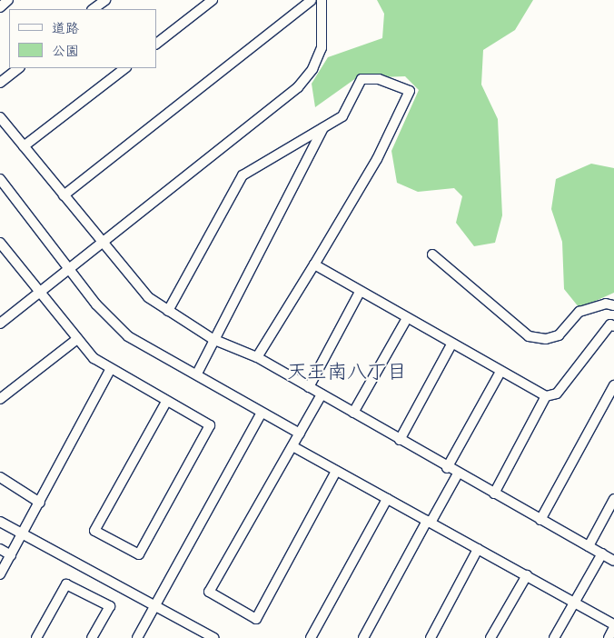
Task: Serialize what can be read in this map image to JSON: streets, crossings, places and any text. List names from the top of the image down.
{
  "districts": ["天王南八丁目"],
  "legend": ["道路", "公園"]
}
